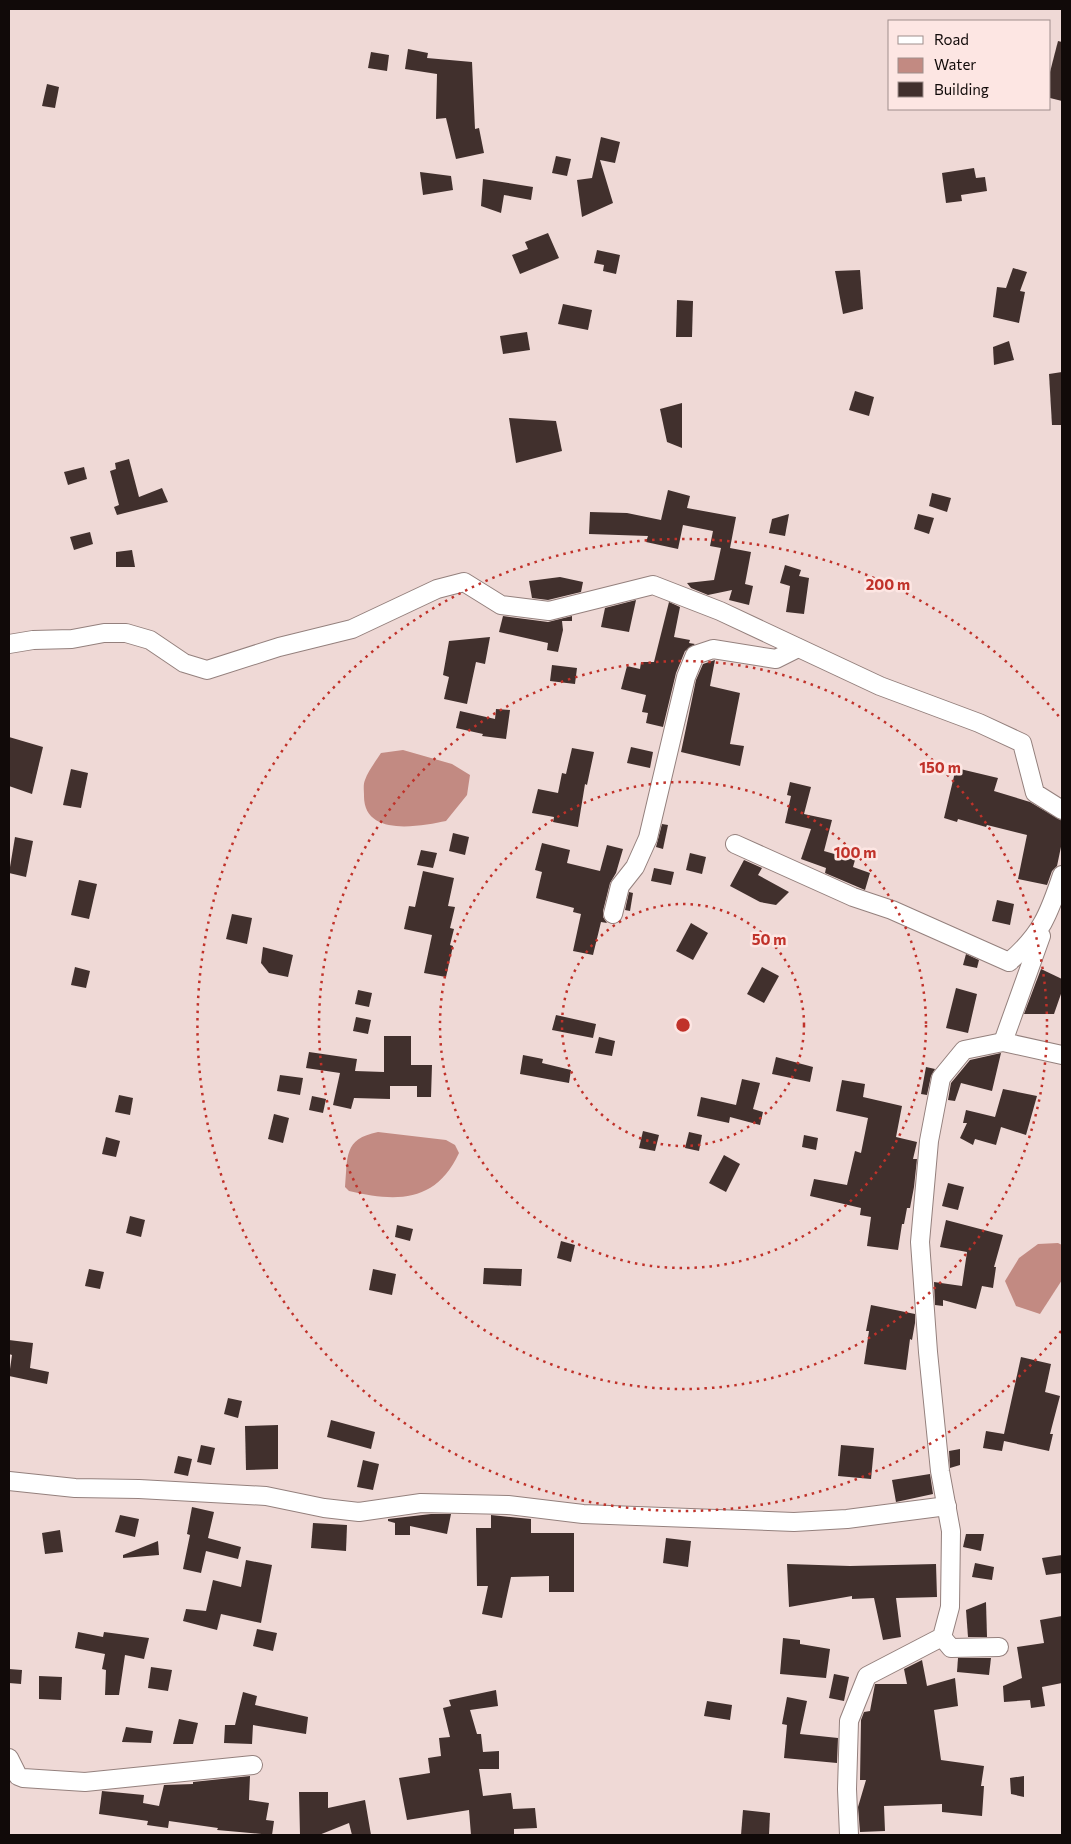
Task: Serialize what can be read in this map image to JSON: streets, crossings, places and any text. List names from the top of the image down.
{
  "legend": ["Road", "Water", "Building"],
  "rings": [
    "200 m",
    "150 m",
    "100 m",
    "50 m"
  ]
}
